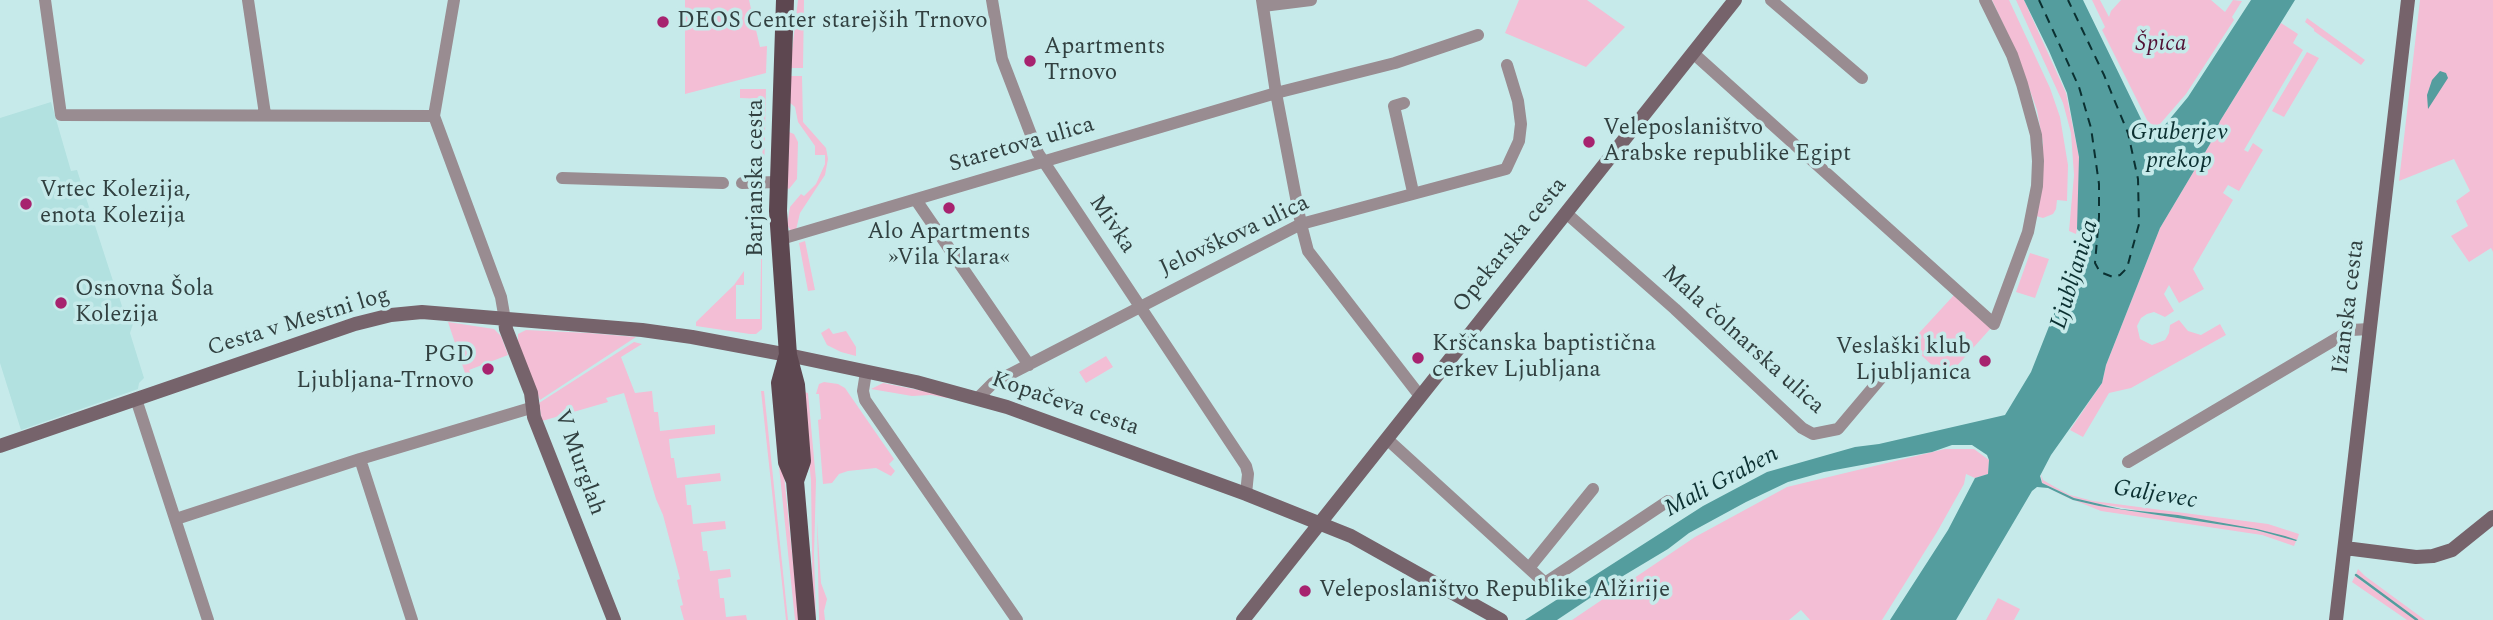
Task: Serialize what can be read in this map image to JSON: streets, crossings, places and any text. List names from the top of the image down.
{
  "streets": {
    "main road": ["Barjanska cesta"],
    "street": [
      "Staretova ulica",
      "Mivka",
      "Jelovškova ulica",
      "Opekarska cesta",
      "Ižanska cesta",
      "Cesta v Mestni log",
      "Mala čolnarska ulica",
      "Kopačeva cesta",
      "V Murglah"
    ]
  },
  "crossings": [
    ["Staretova ulica", "Barjanska cesta"],
    ["Staretova ulica", "Mivka"],
    ["Barjanska cesta", "Cesta v Mestni log"],
    ["Barjanska cesta", "Kopačeva cesta"],
    ["Mivka", "Jelovškova ulica"],
    ["Mivka", "Kopačeva cesta"],
    ["Jelovškova ulica", "Kopačeva cesta"],
    ["Opekarska cesta", "Mala čolnarska ulica"],
    ["Opekarska cesta", "Kopačeva cesta"],
    ["Cesta v Mestni log", "Kopačeva cesta"],
    ["Cesta v Mestni log", "V Murglah"]
  ],
  "water": [
    "Gruberjev prekop",
    "Ljubljanica",
    "Mali Graben",
    "Galjevec"
  ],
  "parks": ["Špica"],
  "places": [
    "DEOS Center starejših Trnovo",
    "Apartments Trnovo",
    "Veleposlaništvo Arabske republike Egipt",
    "Vrtec Kolezija, enota Kolezija",
    "Alo Apartments »Vila Klara«",
    "Osnovna Šola Kolezija",
    "Krščanska baptistična cerkev Ljubljana",
    "Veslaški klub Ljubljanica",
    "PGD Ljubljana-Trnovo",
    "Veleposlaništvo Republike Alžirije"
  ]
}
